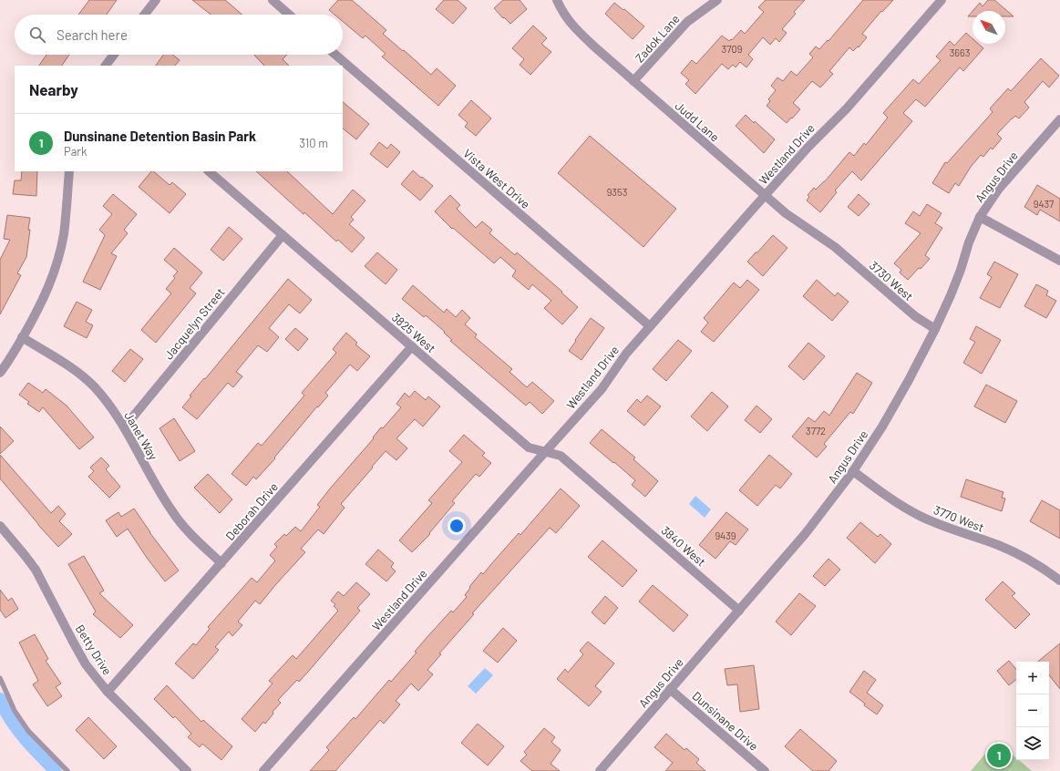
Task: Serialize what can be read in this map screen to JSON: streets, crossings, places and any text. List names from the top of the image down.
{
  "streets": {
    "street": [
      "Zadok Lane",
      "Judd Lane",
      "Westland Drive",
      "Angus Drive",
      "Vista West Drive",
      "3730 West",
      "Jacquelyn Street",
      "3825 West",
      "Janet Way",
      "Deborah Drive",
      "3770 West",
      "3840 West",
      "Betty Drive",
      "Dunsinane Drive"
    ]
  },
  "crossings": [
    ["Zadok Lane", "Judd Lane"],
    ["Judd Lane", "Westland Drive"],
    ["Judd Lane", "3730 West"],
    ["Westland Drive", "Vista West Drive"],
    ["Westland Drive", "3825 West"],
    ["Angus Drive", "3730 West"],
    ["Angus Drive", "3770 West"],
    ["Angus Drive", "3840 West"],
    ["Angus Drive", "Dunsinane Drive"],
    ["Jacquelyn Street", "3825 West"],
    ["Jacquelyn Street", "Janet Way"],
    ["3825 West", "Deborah Drive"],
    ["3825 West", "3840 West"],
    ["Janet Way", "Deborah Drive"],
    ["Deborah Drive", "Betty Drive"]
  ],
  "house_numbers": [
    "3709",
    "3663",
    "9353",
    "9437",
    "3772",
    "9439"
  ],
  "north": "top left",
  "page": {
    "search": "Search here",
    "heading": "Nearby",
    "list": [
      {
        "mark": "1",
        "name": "Dunsinane Detention Basin Park",
        "note": "Park",
        "value": "310 m"
      }
    ],
    "map_buttons": ["+", "−"],
    "pins": "1"
  }
}
